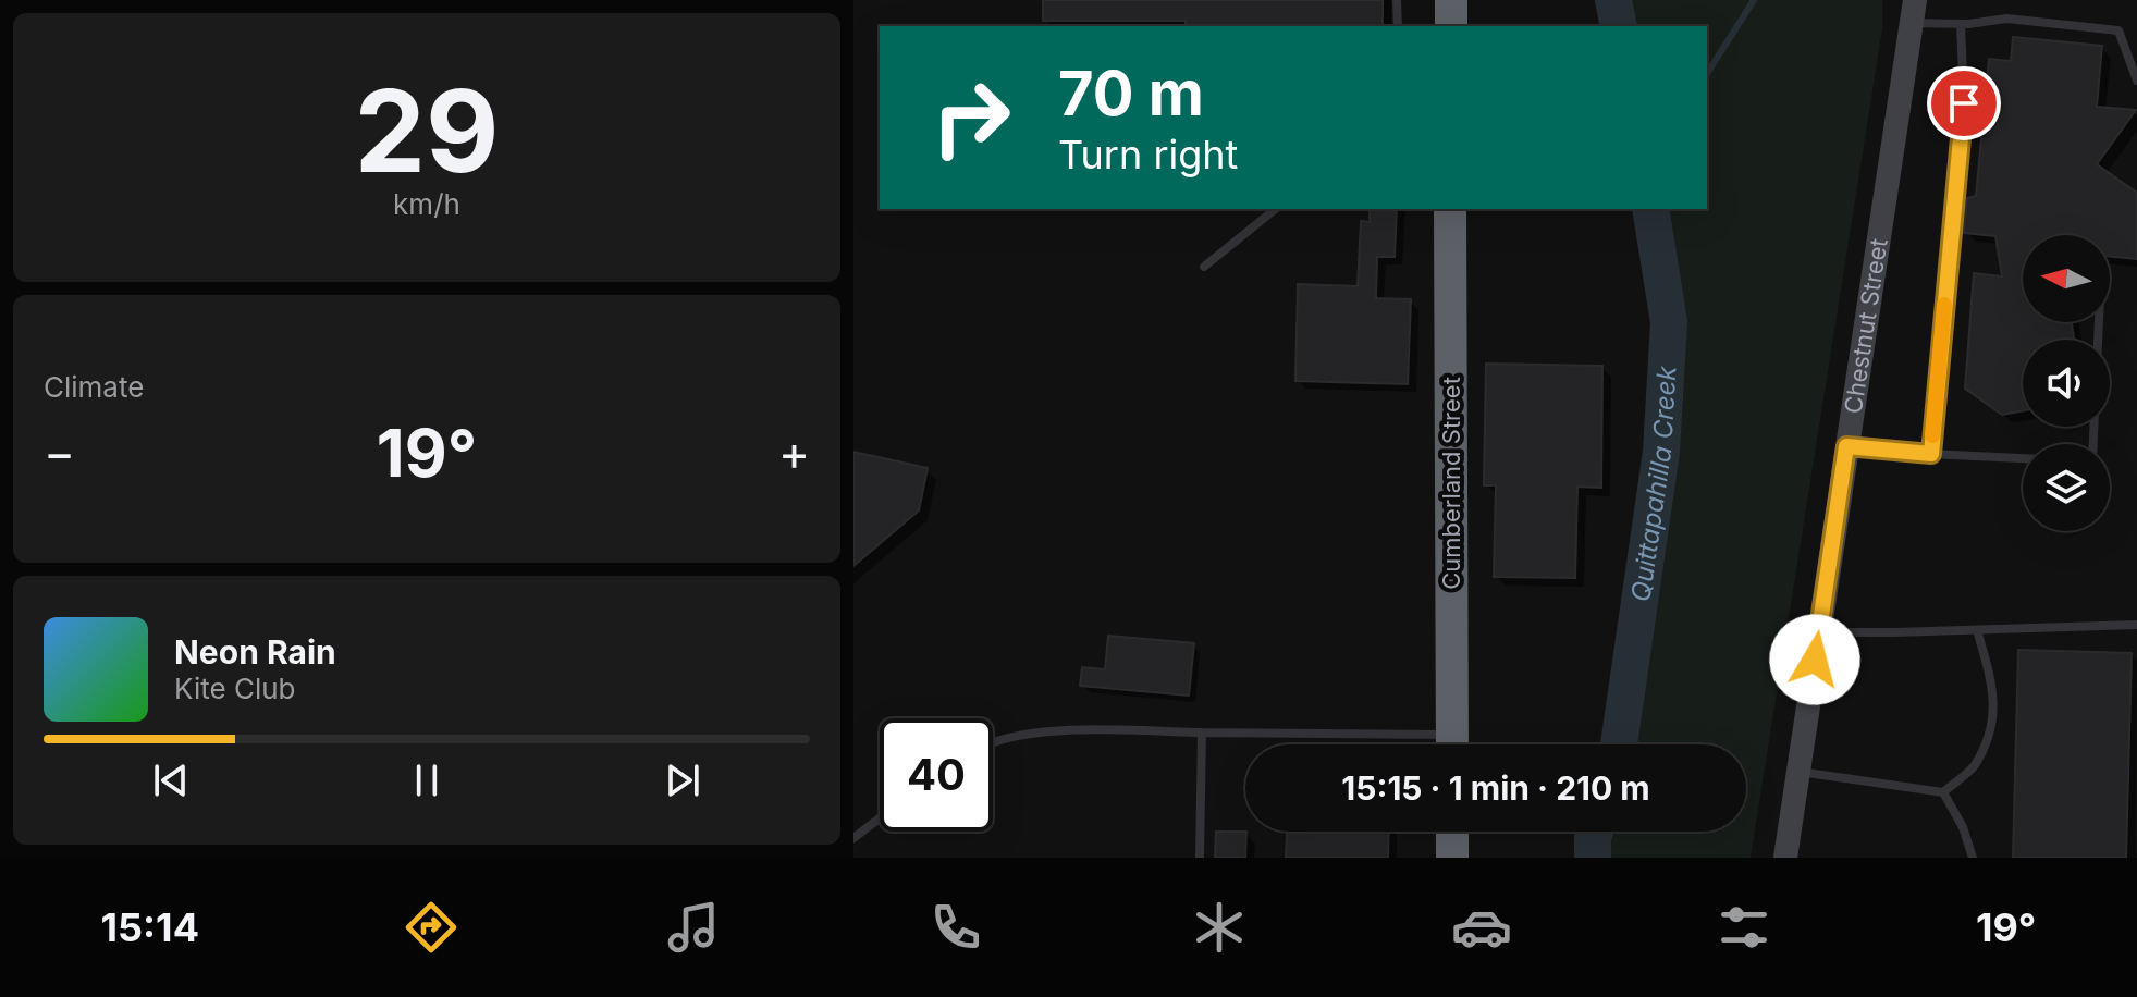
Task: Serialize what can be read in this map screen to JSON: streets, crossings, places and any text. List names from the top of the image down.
{
  "streets": {
    "highway": ["Cumberland Street"],
    "street": ["Chestnut Street"]
  },
  "water": ["Quittapahilla Creek"],
  "north": "left",
  "page": {
    "tile": [
      ["29", "km/h"],
      "Climate"
    ],
    "turn": ["70 m", "Turn right"],
    "heat": ["−", "19°", "+"],
    "song": ["Neon Rain", "Kite Club"],
    "limit": "40",
    "trip": "15:15 · 1 min · 210 m",
    "tabs": ["15:14", "19°"]
  }
}
